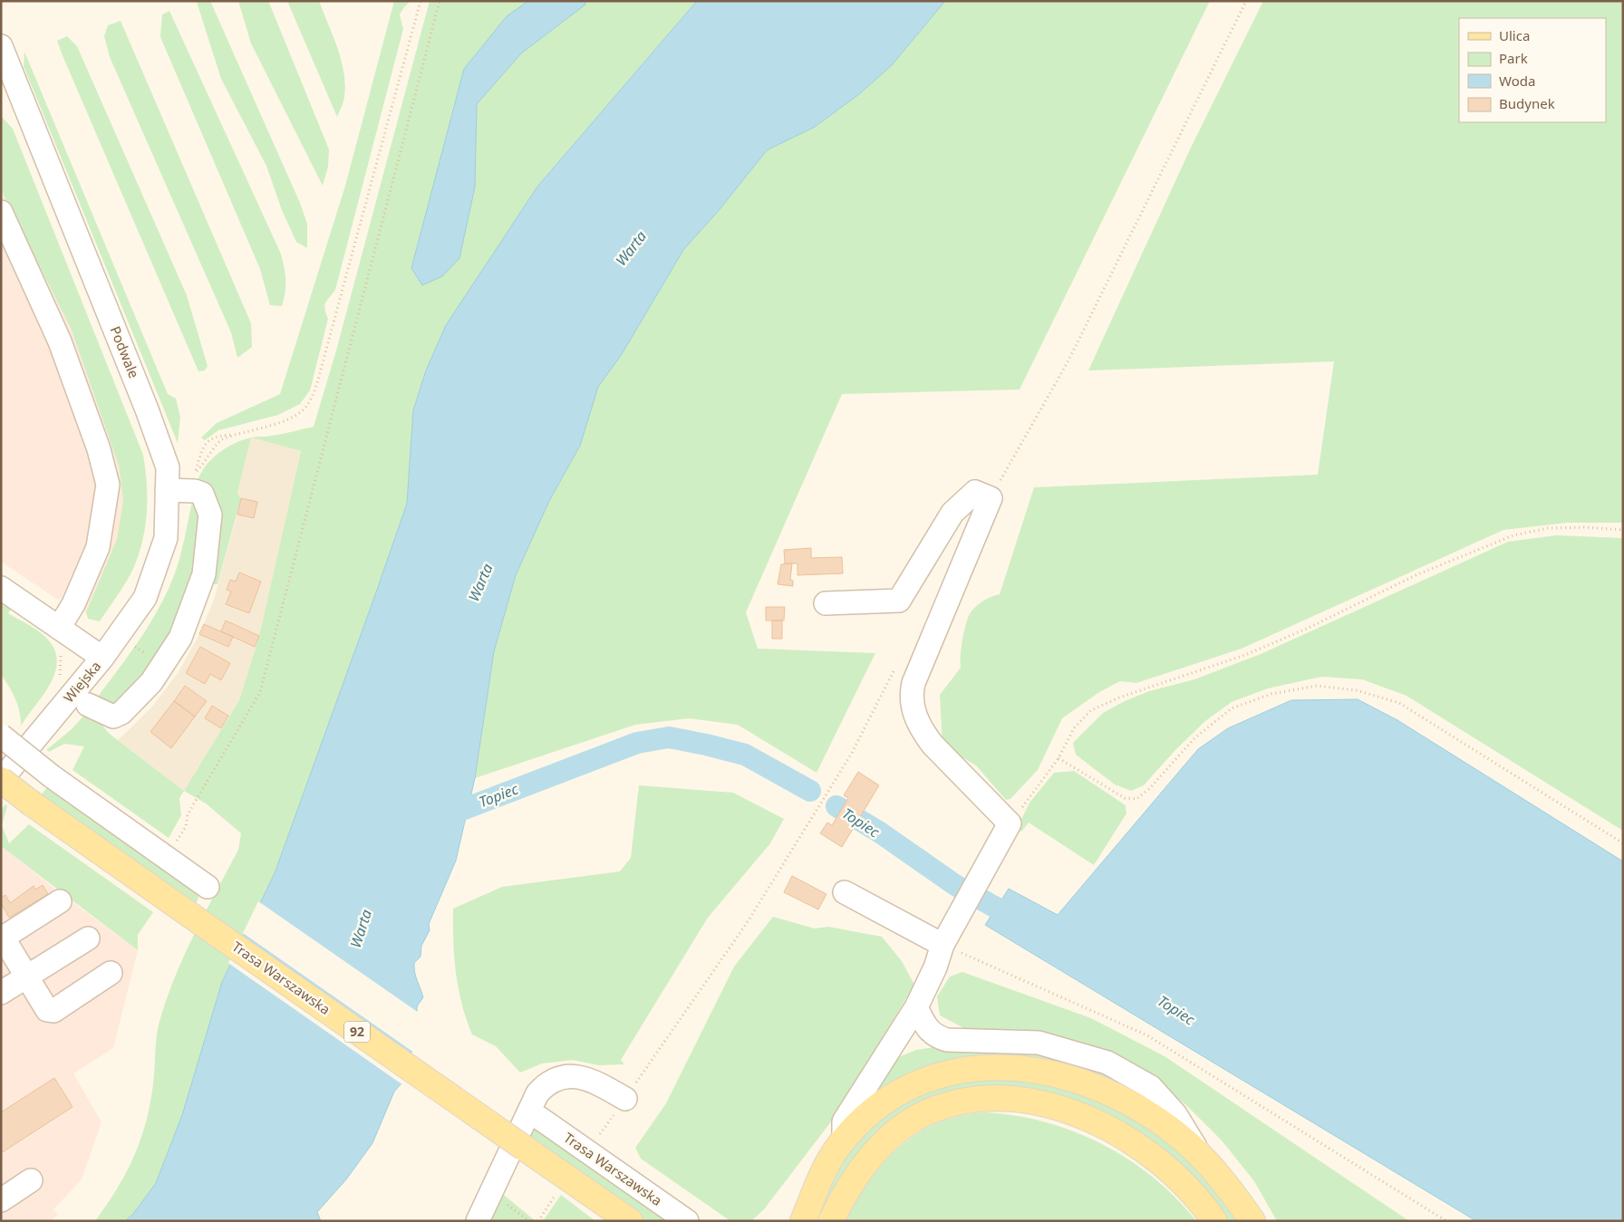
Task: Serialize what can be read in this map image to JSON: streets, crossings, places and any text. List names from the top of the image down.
{
  "streets": {
    "main road": ["Trasa Warszawska", "92"],
    "street": ["Podwale", "Wiejska"]
  },
  "crossings": [
    ["Podwale", "Wiejska"],
    ["Wiejska", "Trasa Warszawska"]
  ],
  "water": ["Warta", "Topiec"],
  "legend": [
    "Ulica",
    "Park",
    "Woda",
    "Budynek"
  ]
}
